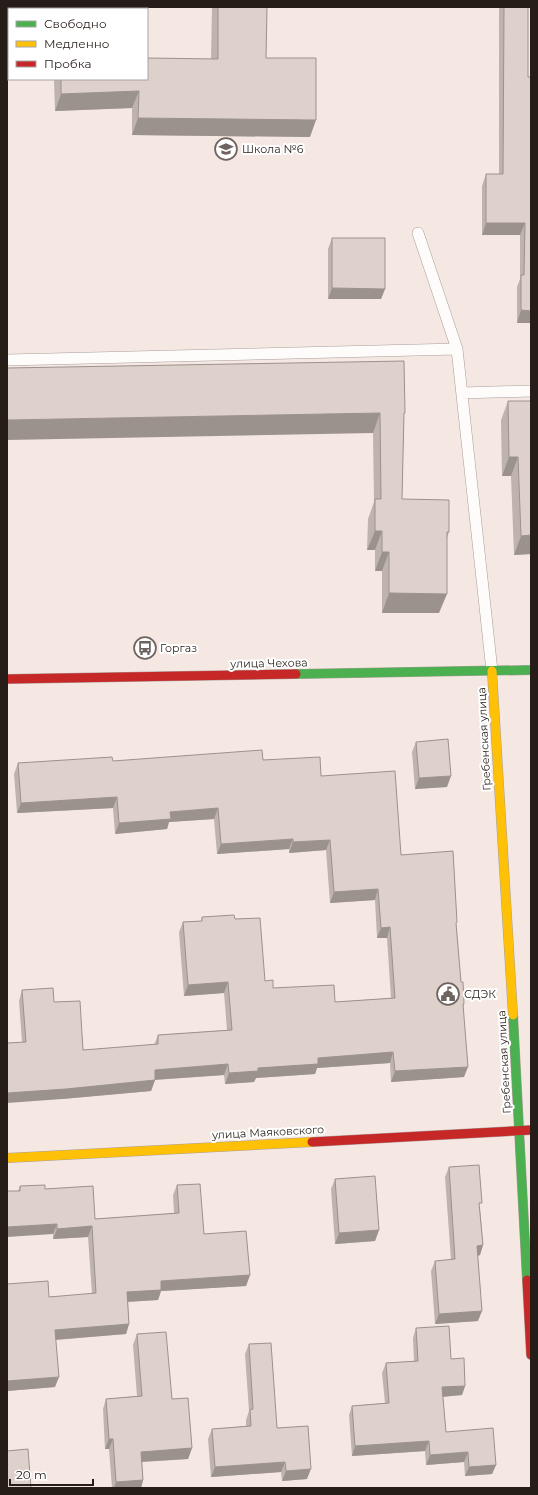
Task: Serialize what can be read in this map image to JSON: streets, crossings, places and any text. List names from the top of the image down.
{
  "streets": {
    "street": ["улица Чехова", "Гребенская улица", "улица Маяковского"]
  },
  "crossings": [
    ["улица Чехова", "Гребенская улица"],
    ["Гребенская улица", "улица Маяковского"]
  ],
  "places": {
    "school or university": ["Школа №6"],
    "bus stop": ["Горгаз"],
    "public building": ["СДЭК"]
  },
  "legend": ["Свободно", "Медленно", "Пробка"],
  "scale_bar": "20 m"
}
